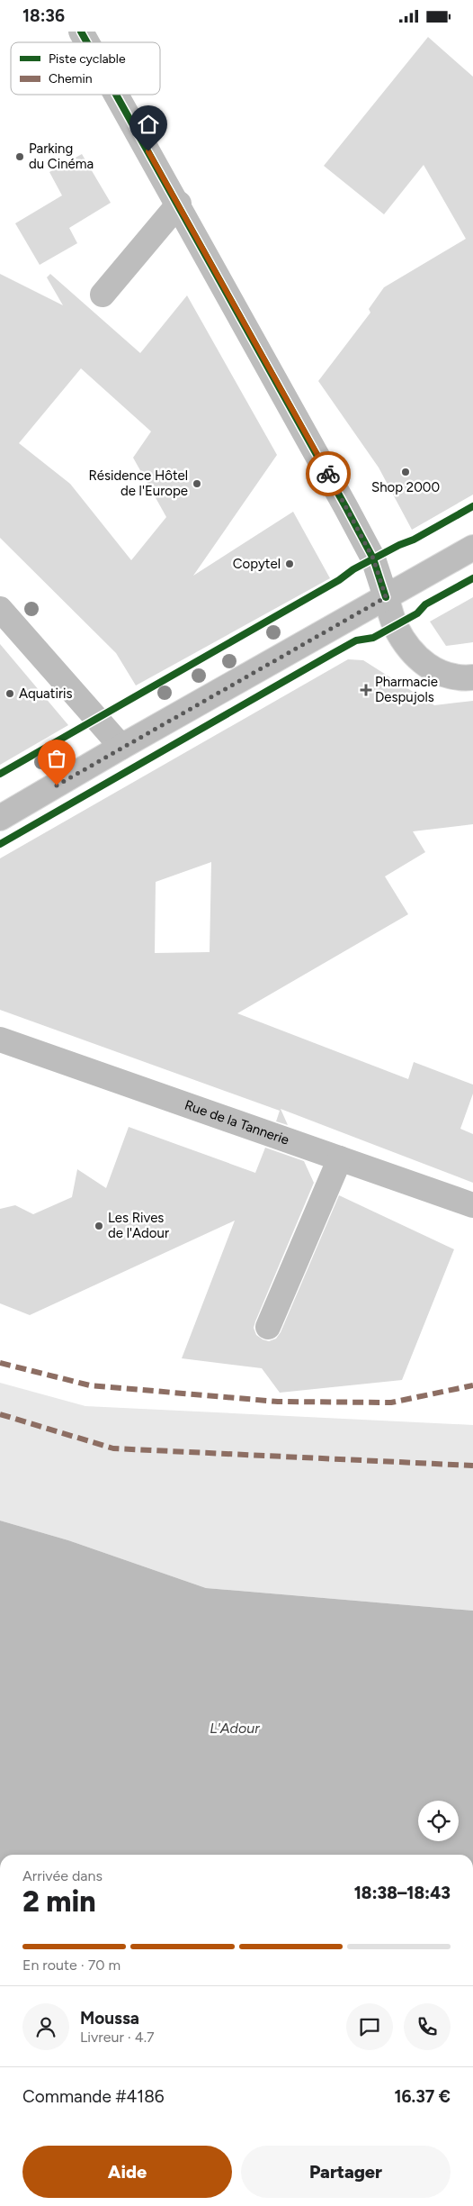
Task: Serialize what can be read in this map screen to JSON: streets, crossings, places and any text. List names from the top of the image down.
{
  "streets": {
    "street": ["Rue de la Tannerie"]
  },
  "water": ["L'Adour"],
  "places": {
    "other": [
      "Parking du Cinéma",
      "Shop 2000",
      "Résidence Hôtel de l'Europe",
      "Copytel",
      "Aquatiris",
      "Les Rives de l'Adour"
    ],
    "health": ["Pharmacie Despujols"]
  },
  "legend": ["Piste cyclable", "Chemin"],
  "page": {
    "status": "18:36",
    "heading": ["2 min", "Arrivée dans", "18:38–18:43"],
    "panel": [
      "Moussa",
      "Livreur · 4.7",
      "Commande #4186",
      "16.37 €"
    ],
    "bar": "En route · 70 m",
    "buttons": ["Aide", "Partager"]
  }
}
